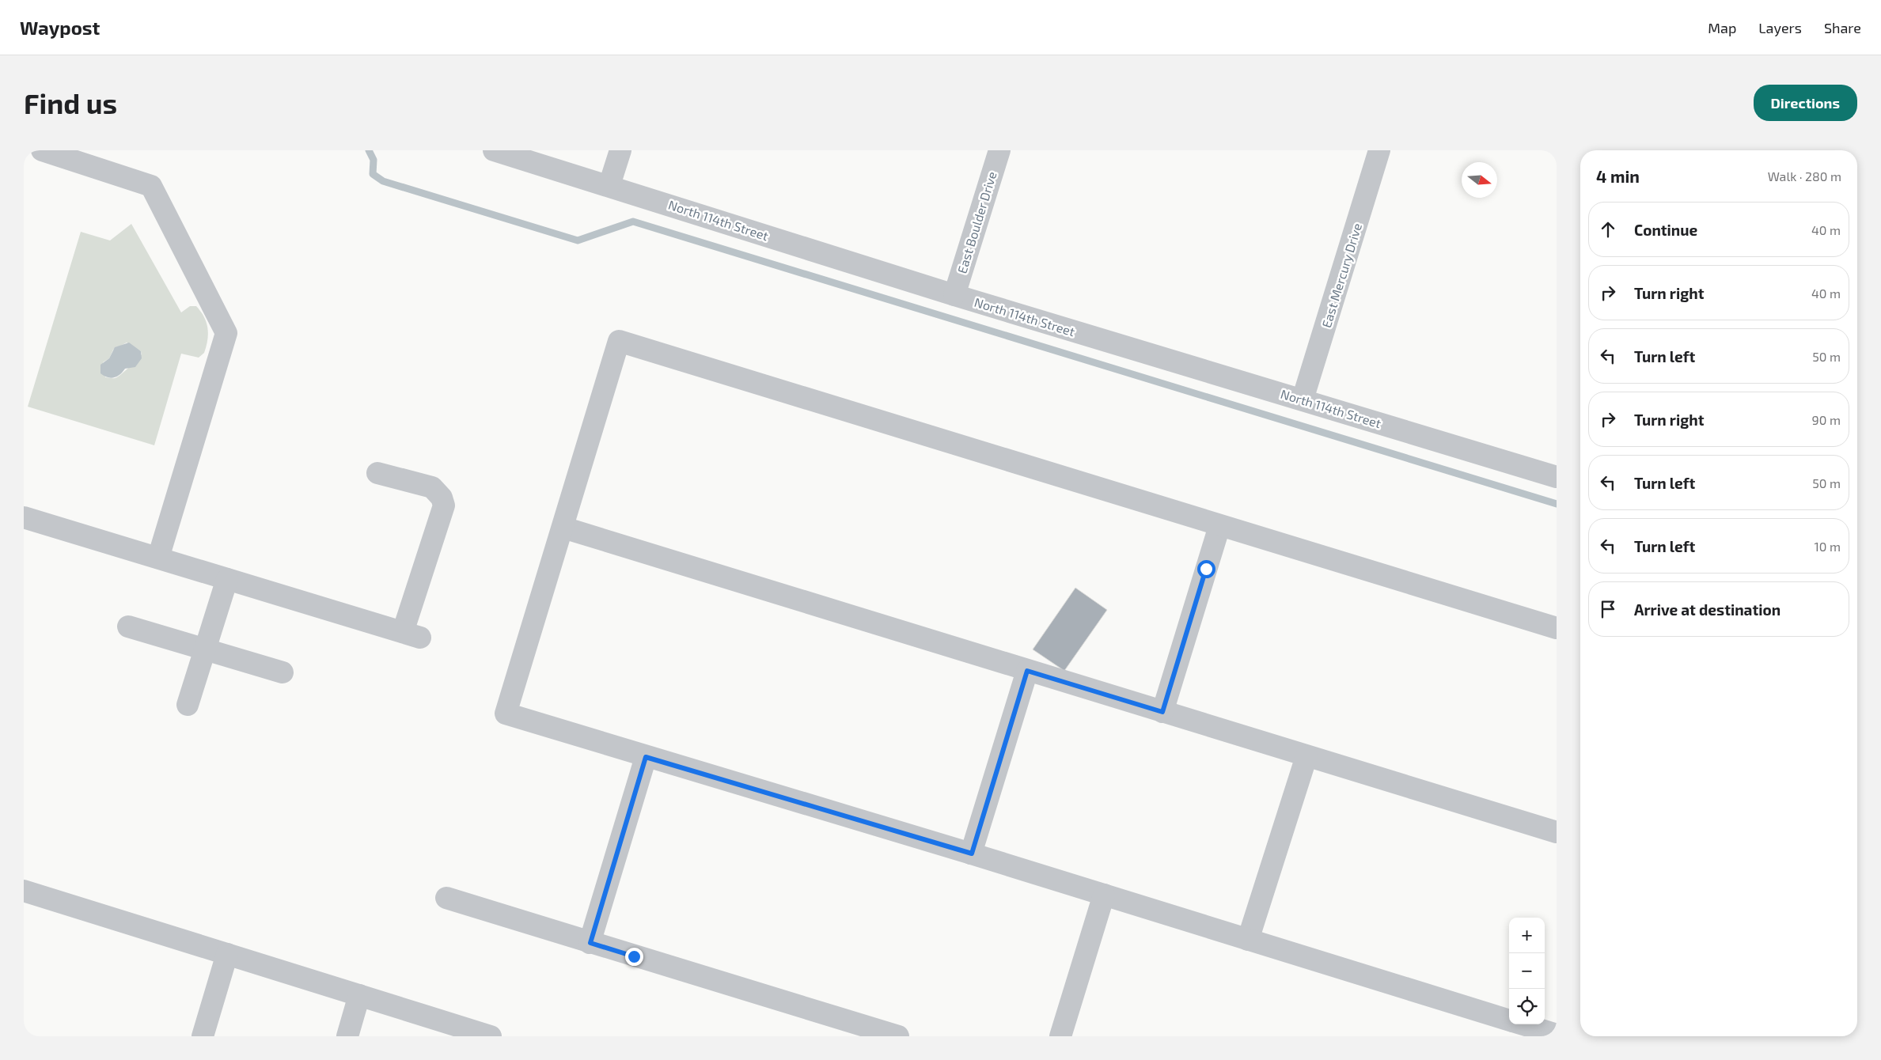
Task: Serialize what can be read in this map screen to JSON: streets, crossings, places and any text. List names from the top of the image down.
{
  "streets": {
    "street": ["North 114th Street", "East Boulder Drive", "East Mercury Drive"]
  },
  "crossings": [
    ["North 114th Street", "East Boulder Drive"],
    ["North 114th Street", "East Mercury Drive"]
  ],
  "north": "right",
  "page": {
    "header": "Waypost",
    "nav": ["Map", "Layers", "Share"],
    "buttons": "Directions",
    "title": "Find us",
    "heading": ["4 min", "Walk · 280 m"],
    "list": [
      ["Continue", "40 m"],
      ["Turn right", "40 m"],
      ["Turn left", "50 m"],
      ["Turn right", "90 m"],
      ["Turn left", "50 m"],
      ["Turn left", "10 m"],
      "Arrive at destination"
    ],
    "map_buttons": ["+", "−"]
  }
}
